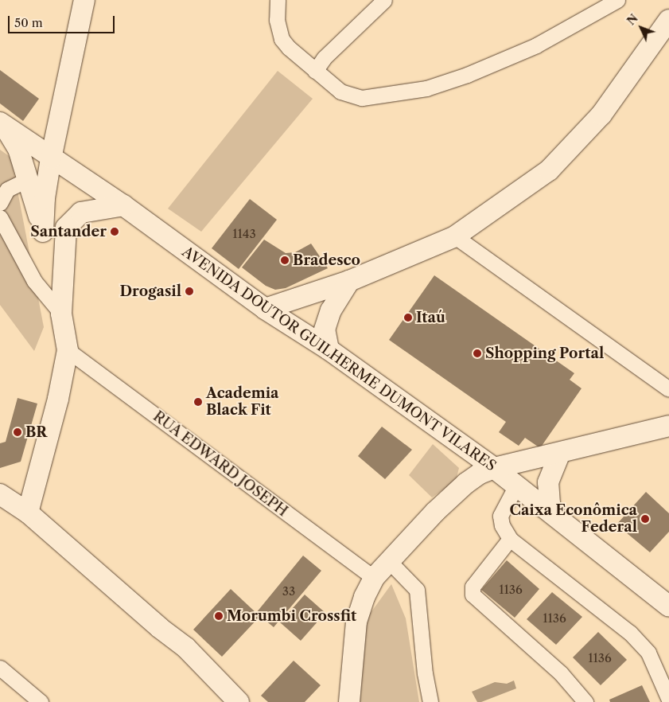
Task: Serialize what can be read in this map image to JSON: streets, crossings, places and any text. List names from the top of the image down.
{
  "streets": {
    "main road": ["AVENIDA DOUTOR GUILHERME DUMONT VILARES"],
    "street": ["RUA EDWARD JOSEPH"]
  },
  "places": [
    "Santander",
    "Bradesco",
    "Drogasil",
    "Itaú",
    "Shopping Portal",
    "Academia Black Fit",
    "BR",
    "Caixa Econômica Federal",
    "Morumbi Crossfit"
  ],
  "house_numbers": [
    "1143",
    "1136",
    "33",
    "1136",
    "1136"
  ],
  "scale_bar": "50 m",
  "north": "top left"
}
